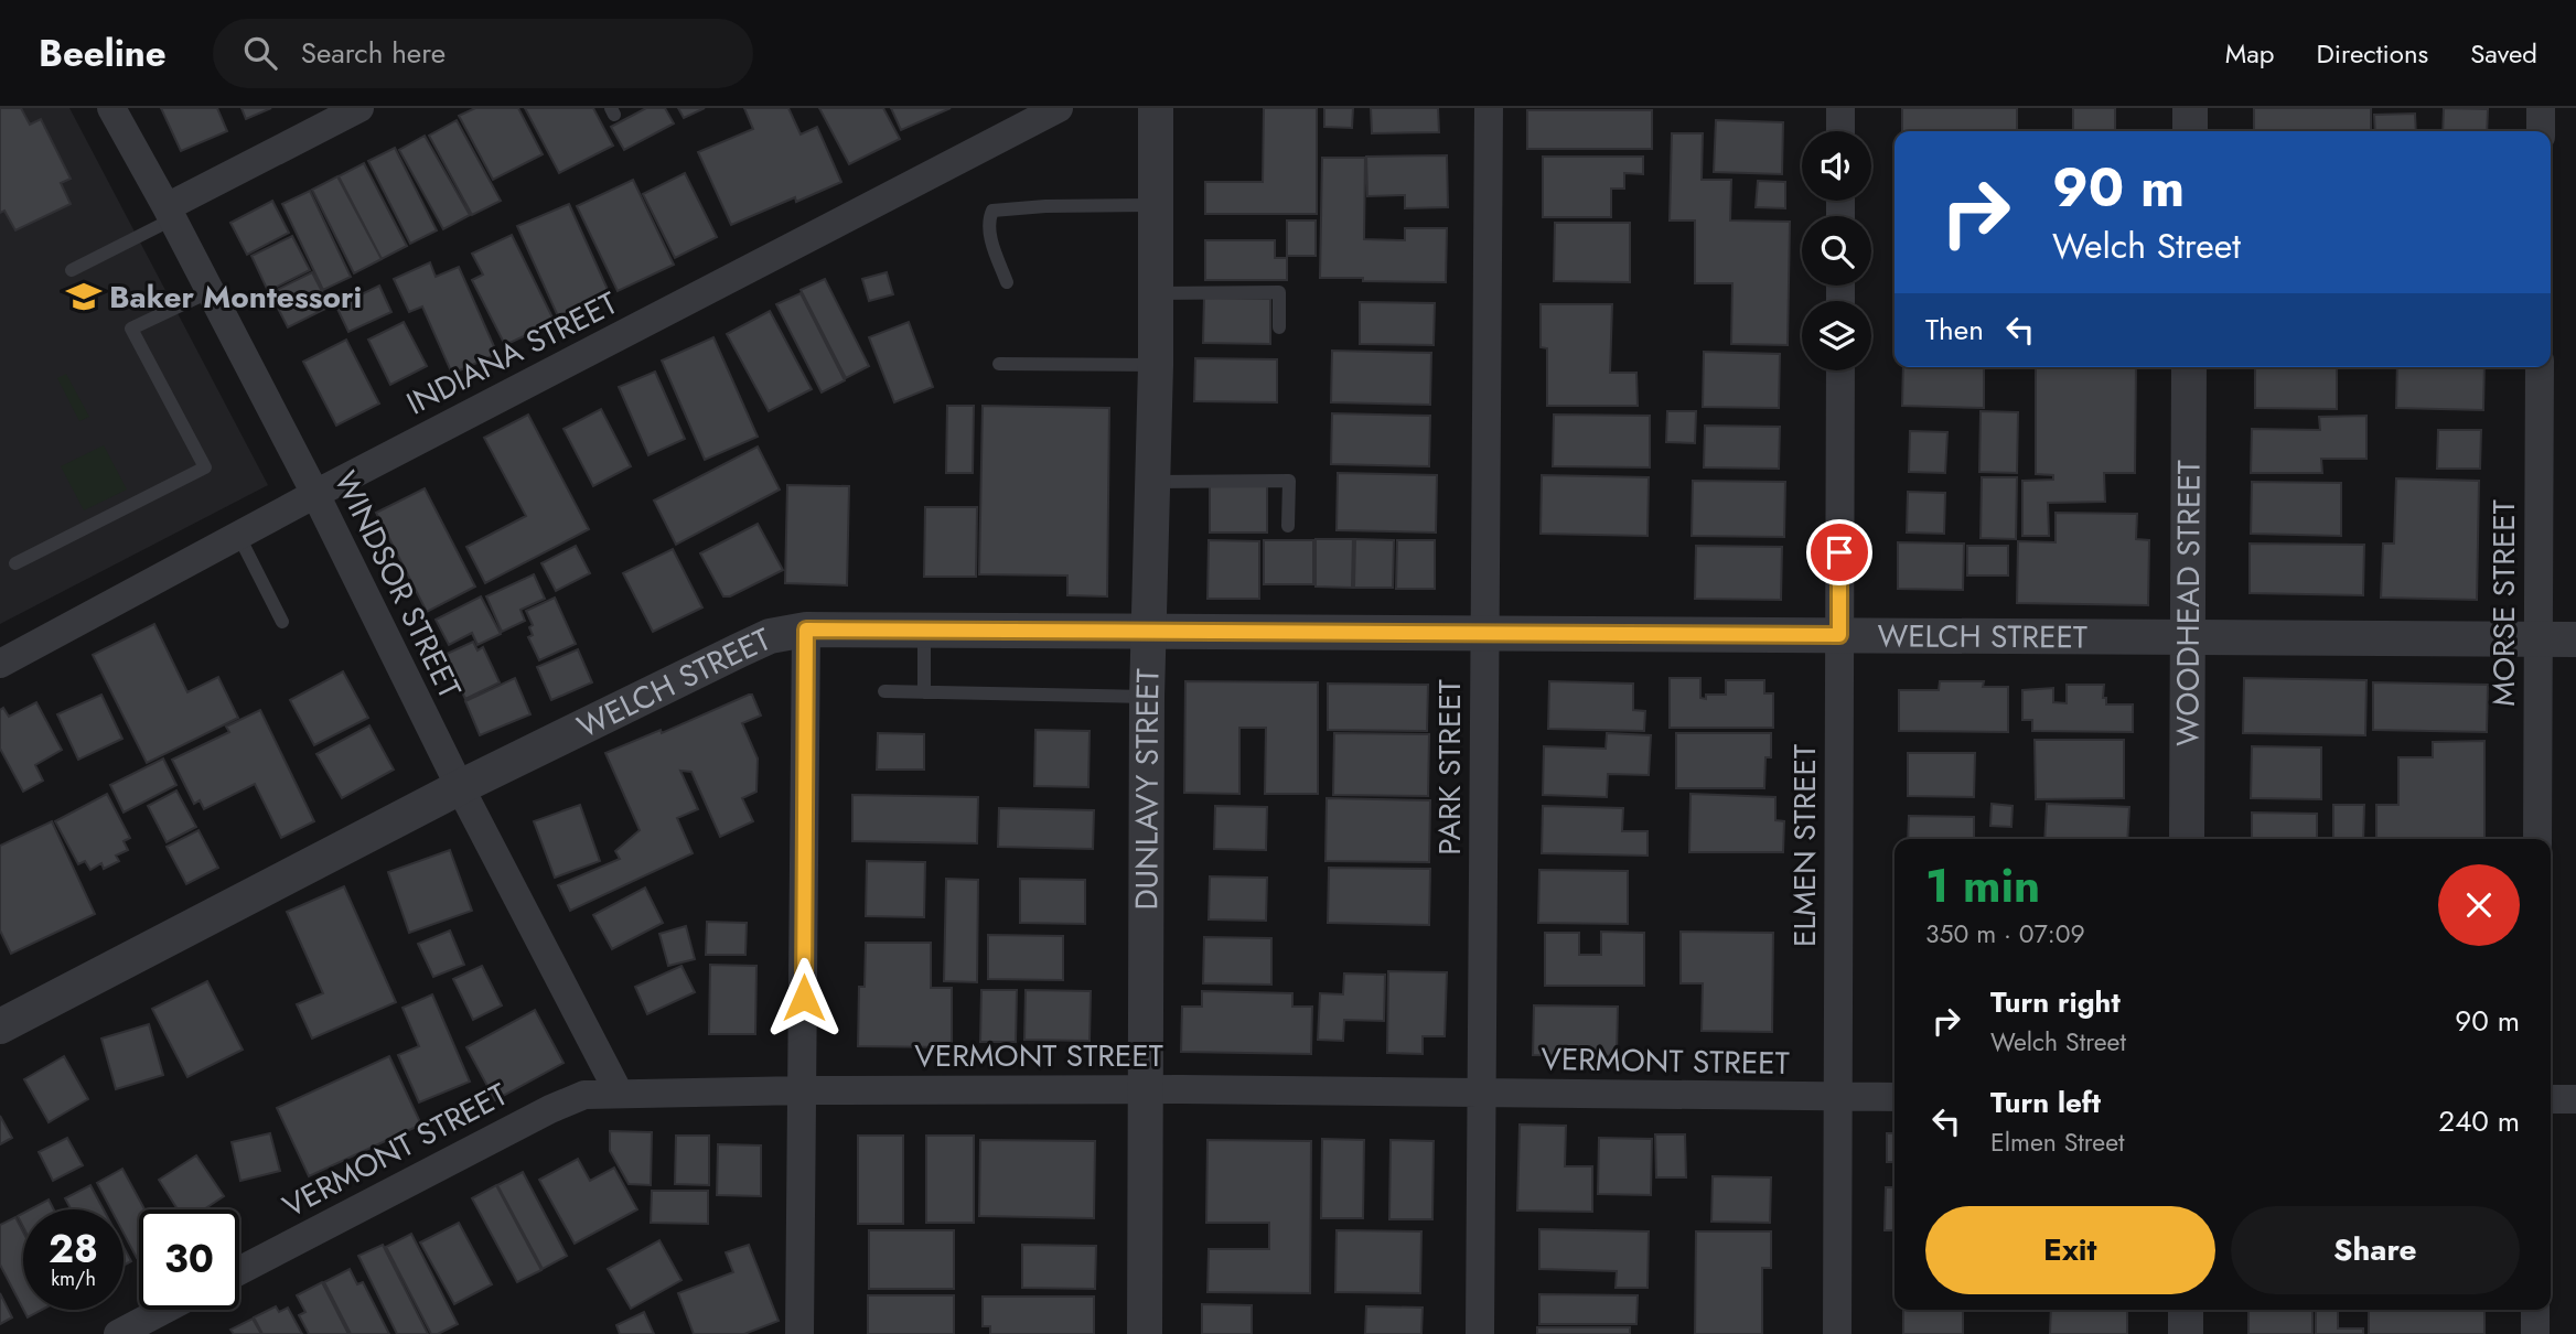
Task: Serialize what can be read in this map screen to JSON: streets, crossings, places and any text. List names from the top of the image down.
{
  "streets": {
    "street": [
      "INDIANA STREET",
      "WINDSOR STREET",
      "WOODHEAD STREET",
      "MORSE STREET",
      "WELCH STREET",
      "PARK STREET",
      "DUNLAVY STREET",
      "ELMEN STREET",
      "VERMONT STREET"
    ]
  },
  "crossings": [
    ["INDIANA STREET", "WINDSOR STREET"],
    ["WINDSOR STREET", "WELCH STREET"],
    ["WINDSOR STREET", "VERMONT STREET"],
    ["WOODHEAD STREET", "WELCH STREET"],
    ["MORSE STREET", "WELCH STREET"],
    ["WELCH STREET", "PARK STREET"],
    ["WELCH STREET", "DUNLAVY STREET"],
    ["WELCH STREET", "ELMEN STREET"],
    ["PARK STREET", "VERMONT STREET"],
    ["DUNLAVY STREET", "VERMONT STREET"],
    ["ELMEN STREET", "VERMONT STREET"]
  ],
  "places": {
    "school or university": ["Baker Montessori"]
  },
  "page": {
    "header": "Beeline",
    "search": "Search here",
    "nav": ["Map", "Directions", "Saved"],
    "turn": ["90 m", "Welch Street"],
    "then": "Then",
    "heading": ["1 min", "350 m · 07:09"],
    "list": [
      {
        "name": "Turn right",
        "note": "Welch Street",
        "value": "90 m"
      },
      {
        "name": "Turn left",
        "note": "Elmen Street",
        "value": "240 m"
      }
    ],
    "buttons": ["Exit", "Share"],
    "speed": "28 km/h",
    "limit": "30"
  }
}
